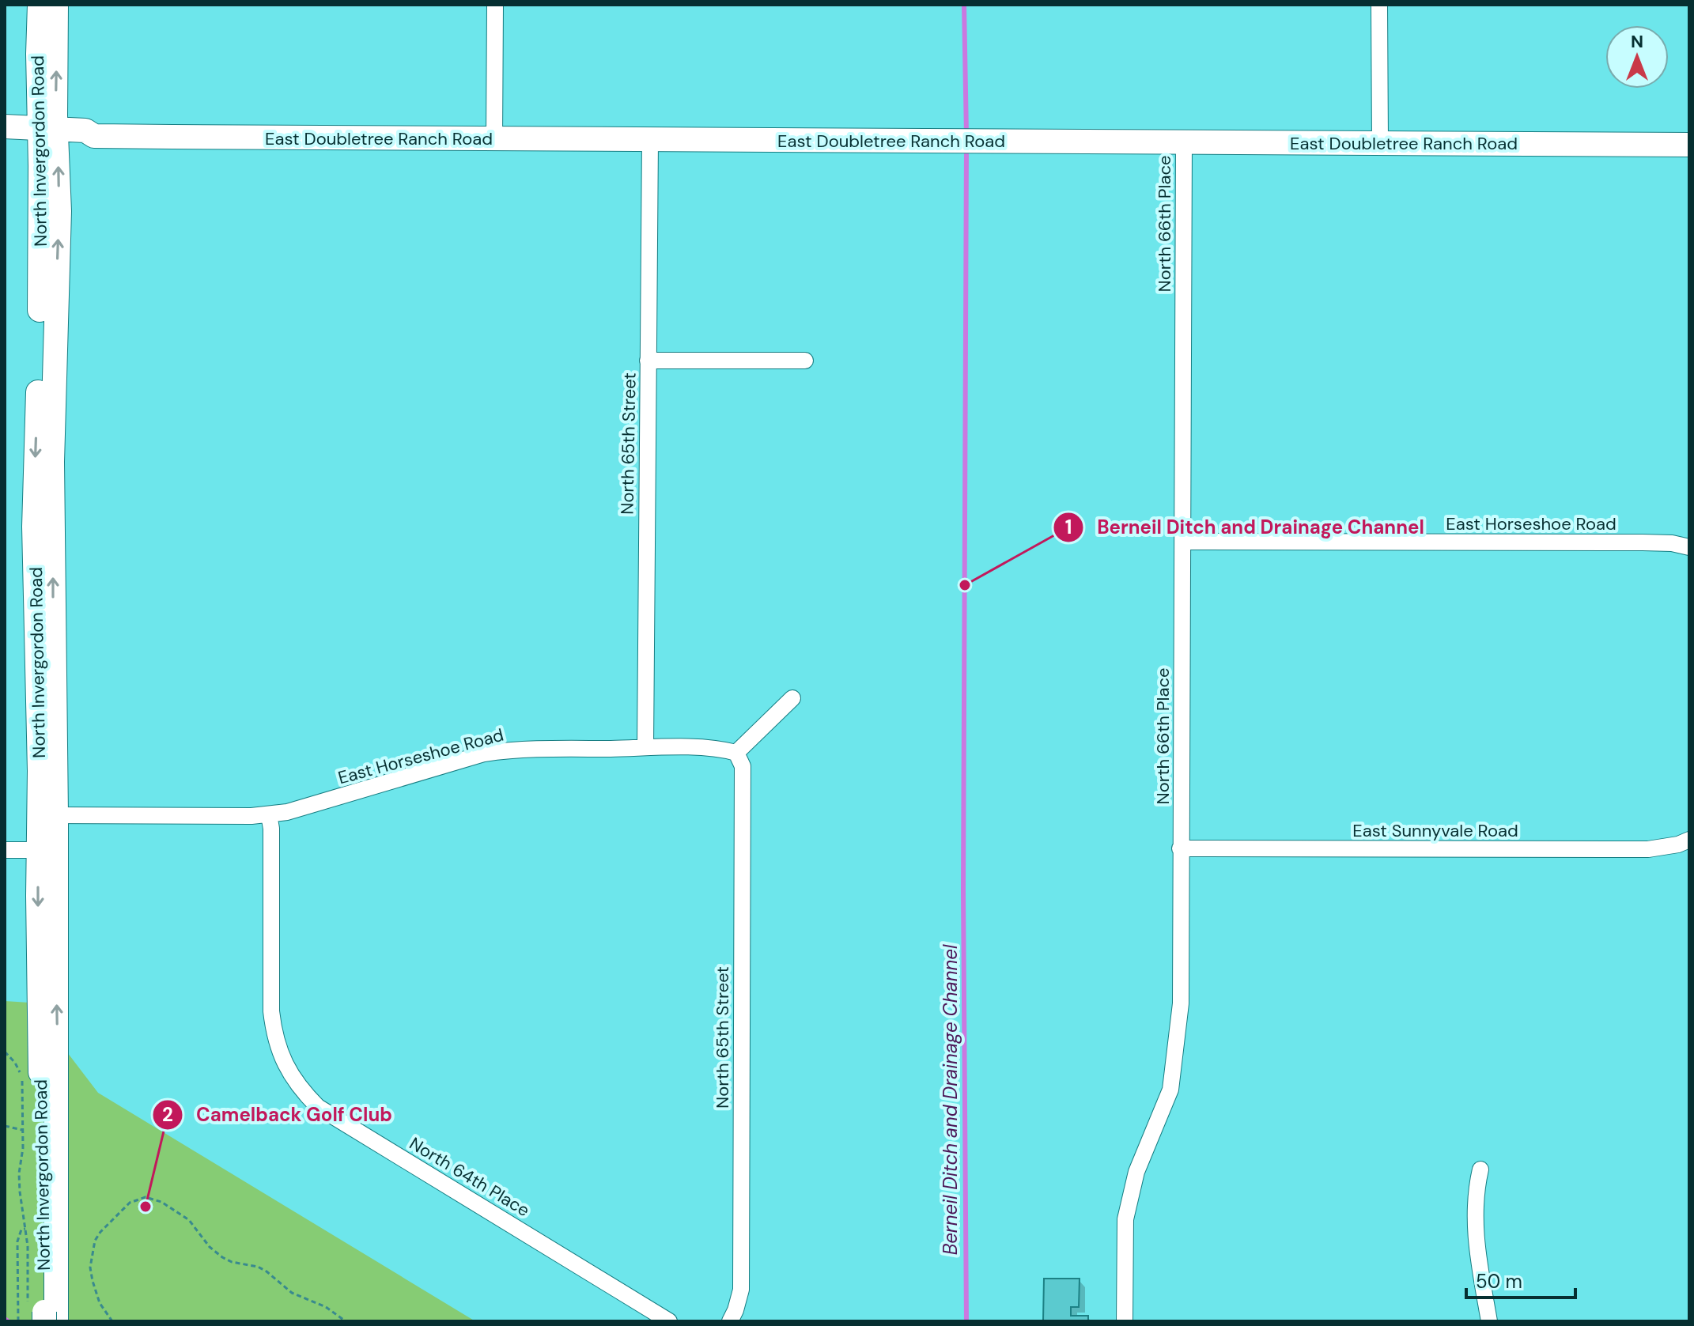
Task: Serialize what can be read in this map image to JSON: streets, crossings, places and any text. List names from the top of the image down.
{
  "streets": {
    "main road": ["East Doubletree Ranch Road", "North Invergordon Road"],
    "street": [
      "North 66th Place",
      "North 65th Street",
      "East Horseshoe Road",
      "East Sunnyvale Road",
      "North 64th Place"
    ]
  },
  "crossings": [
    ["East Doubletree Ranch Road", "North Invergordon Road"],
    ["East Doubletree Ranch Road", "North 66th Place"],
    ["East Doubletree Ranch Road", "North 65th Street"],
    ["North Invergordon Road", "East Horseshoe Road"],
    ["North 66th Place", "East Horseshoe Road"],
    ["North 66th Place", "East Sunnyvale Road"],
    ["North 65th Street", "East Horseshoe Road"],
    ["East Horseshoe Road", "North 64th Place"]
  ],
  "water": ["Berneil Ditch and Drainage Channel"],
  "places": ["Berneil Ditch and Drainage Channel", "Camelback Golf Club"],
  "scale_bar": "50 m",
  "north": "top"
}
